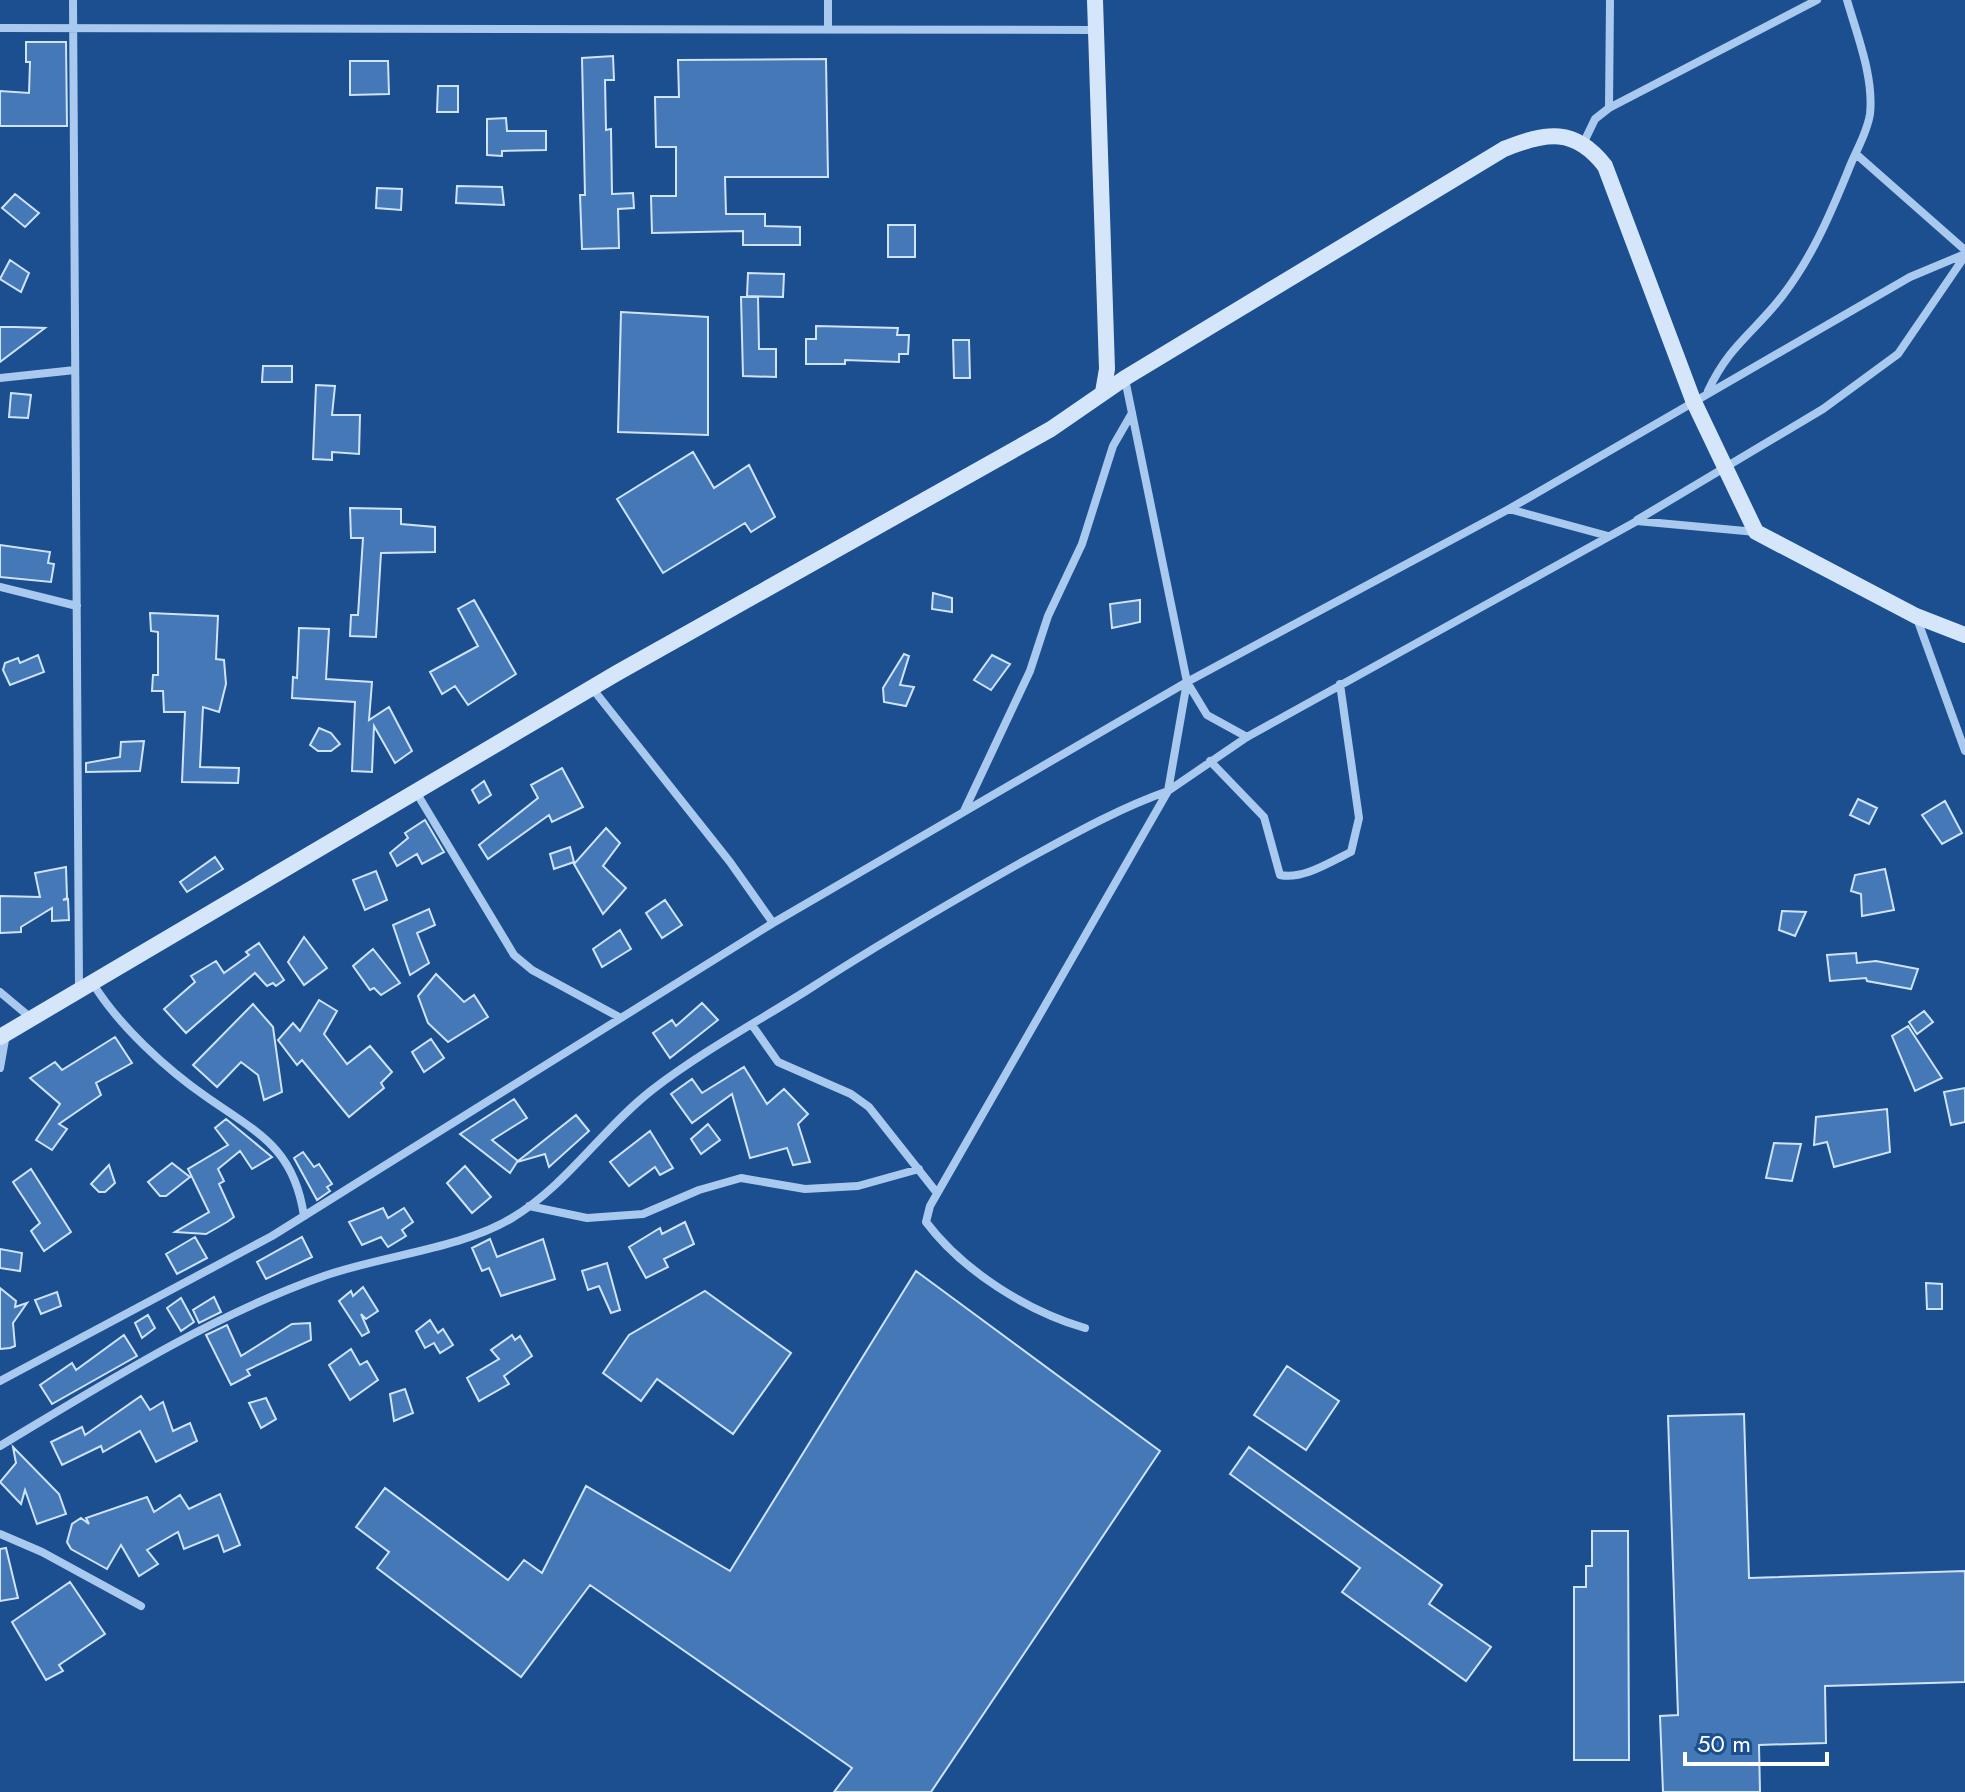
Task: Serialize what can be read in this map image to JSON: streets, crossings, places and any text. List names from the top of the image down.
{
  "scale_bar": "50 m"
}
